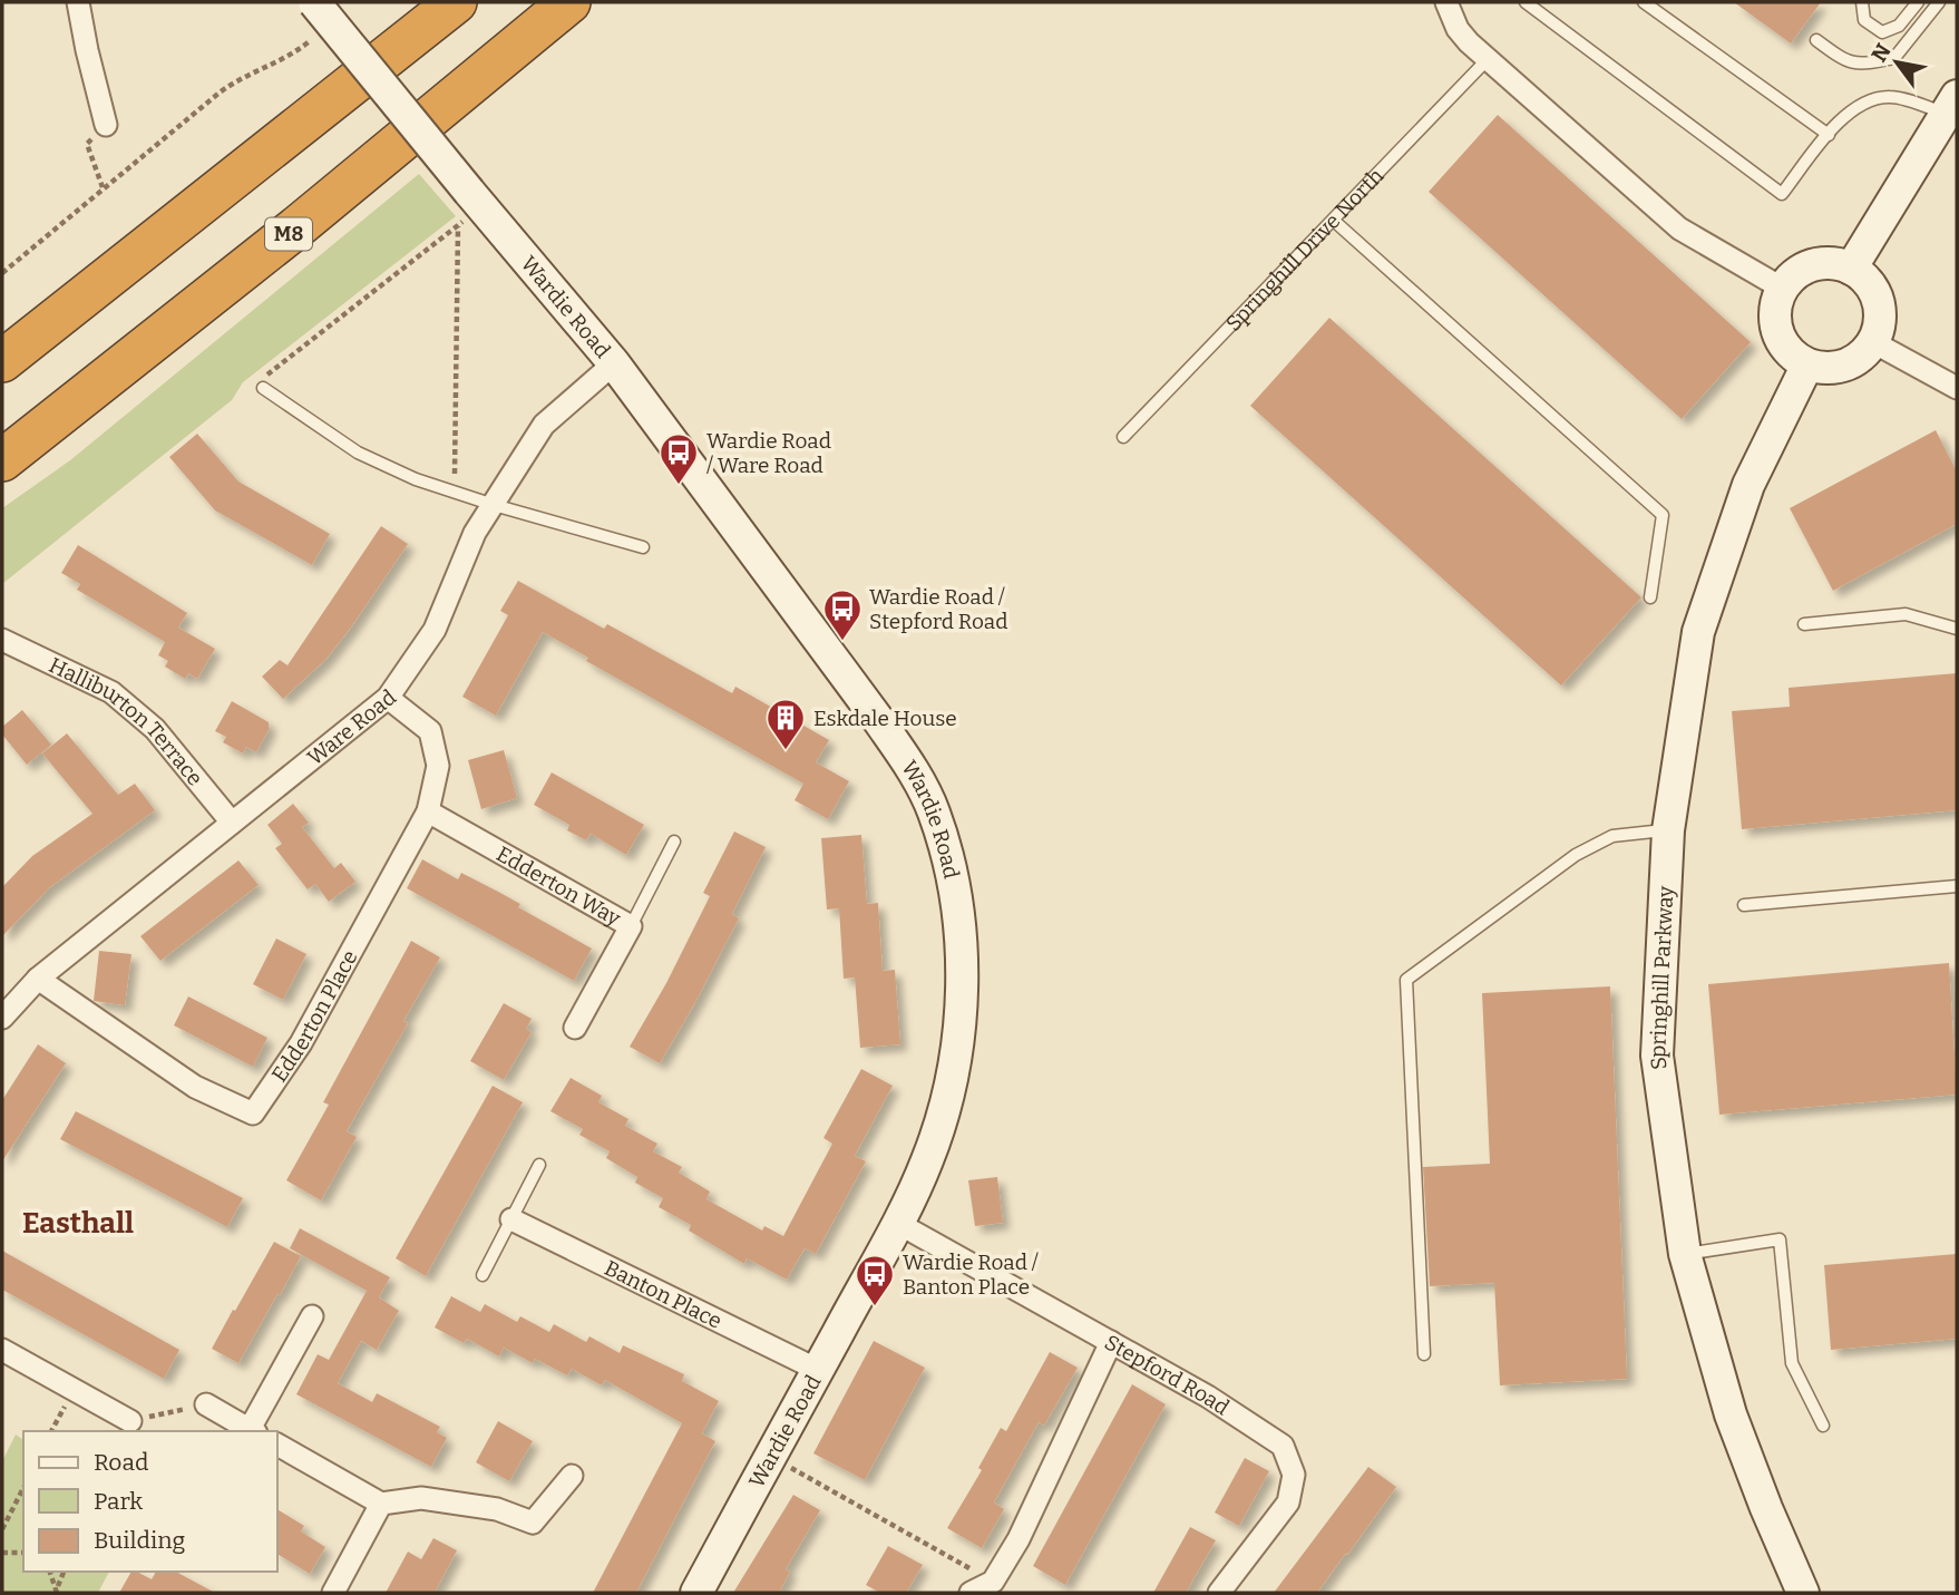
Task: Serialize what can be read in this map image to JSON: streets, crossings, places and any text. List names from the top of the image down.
{
  "streets": {
    "highway": ["M8"],
    "street": [
      "Wardie Road",
      "Halliburton Terrace",
      "Ware Road",
      "Edderton Way",
      "Springhill Parkway",
      "Edderton Place",
      "Banton Place",
      "Stepford Road"
    ],
    "lane": ["Springhill Drive North"]
  },
  "crossings": [
    ["Wardie Road", "Ware Road"],
    ["Wardie Road", "Banton Place"],
    ["Wardie Road", "Stepford Road"],
    ["Halliburton Terrace", "Ware Road"],
    ["Ware Road", "Edderton Place"],
    ["Edderton Way", "Edderton Place"]
  ],
  "districts": ["Easthall"],
  "places": {
    "bus stop": ["Wardie Road / Ware Road", "Wardie Road / Stepford Road", "Wardie Road / Banton Place"],
    "building": ["Eskdale House"]
  },
  "legend": ["Road", "Park", "Building"],
  "north": "top left"
}
